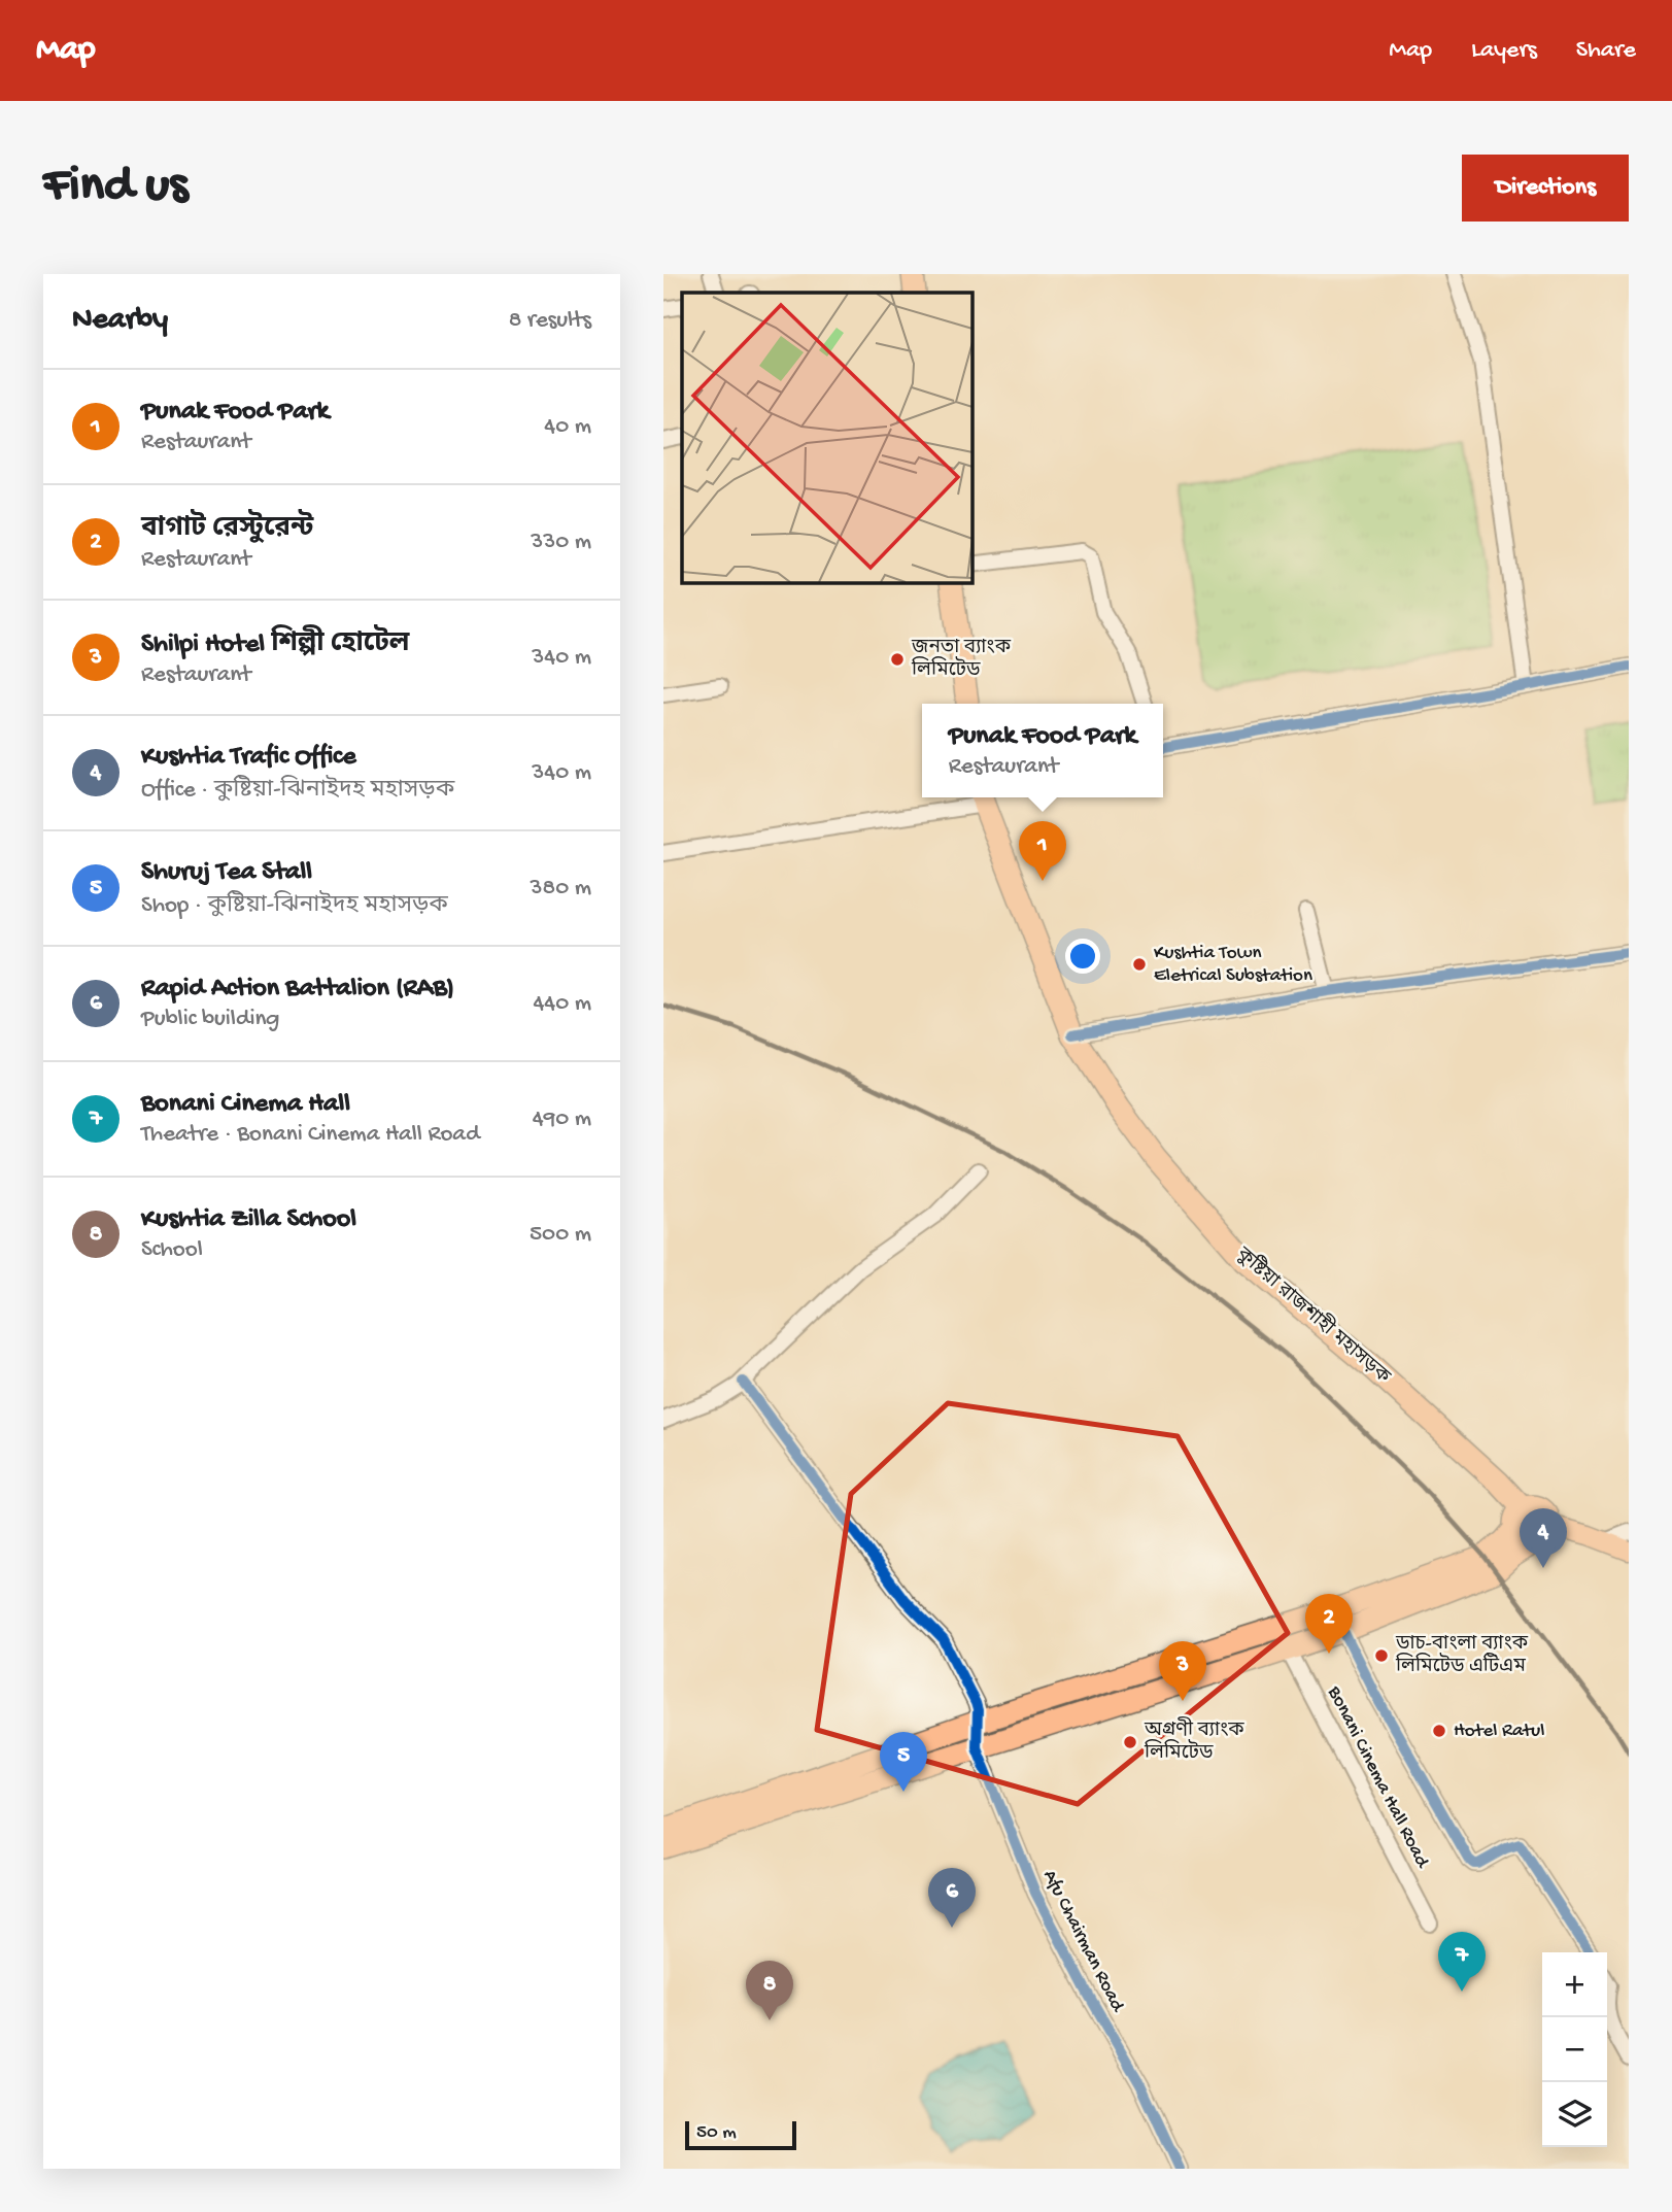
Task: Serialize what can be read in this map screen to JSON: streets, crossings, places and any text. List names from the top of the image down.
{
  "streets": {
    "highway": ["কুষ্টিয়া রাজশাহী মহাসড়ক"],
    "street": ["Bonani Cinema Hall Road", "Afu Chairman Road"]
  },
  "places": [
    "জনতা ব্যাংক লিমিটেড",
    "Kushtia Town Eletrical Substation",
    "ডাচ-বাংলা ব্যাংক লিমিটেড এটিএম",
    "Hotel Ratul",
    "অগ্রণী ব্যাংক লিমিটেড"
  ],
  "scale_bar": "50 m",
  "page": {
    "header": "Map",
    "nav": ["Map", "Layers", "Share"],
    "buttons": "Directions",
    "title": "Find us",
    "heading": ["Nearby", "8 results"],
    "list": [
      {
        "mark": "1",
        "name": "Punak Food Park",
        "note": "Restaurant",
        "value": "40 m"
      },
      {
        "mark": "2",
        "name": "বাগাট রেস্টুরেন্ট",
        "note": "Restaurant",
        "value": "330 m"
      },
      {
        "mark": "3",
        "name": "Shilpi Hotel শিল্পী হোটেল",
        "note": "Restaurant",
        "value": "340 m"
      },
      {
        "mark": "4",
        "name": "Kushtia Trafic Office",
        "note": "Office · কুষ্টিয়া-ঝিনাইদহ মহাসড়ক",
        "value": "340 m"
      },
      {
        "mark": "5",
        "name": "Shuruj Tea Stall",
        "note": "Shop · কুষ্টিয়া-ঝিনাইদহ মহাসড়ক",
        "value": "380 m"
      },
      {
        "mark": "6",
        "name": "Rapid Action Battalion (RAB)",
        "note": "Public building",
        "value": "440 m"
      },
      {
        "mark": "7",
        "name": "Bonani Cinema Hall",
        "note": "Theatre · Bonani Cinema Hall Road",
        "value": "490 m"
      },
      {
        "mark": "8",
        "name": "Kushtia Zilla School",
        "note": "School",
        "value": "500 m"
      }
    ],
    "popup": ["Punak Food Park", "Restaurant"],
    "pins": [
      "1",
      "4",
      "2",
      "3",
      "5",
      "6",
      "7",
      "8"
    ],
    "map_buttons": ["+", "−"],
    "scale": "50 m"
  }
}
